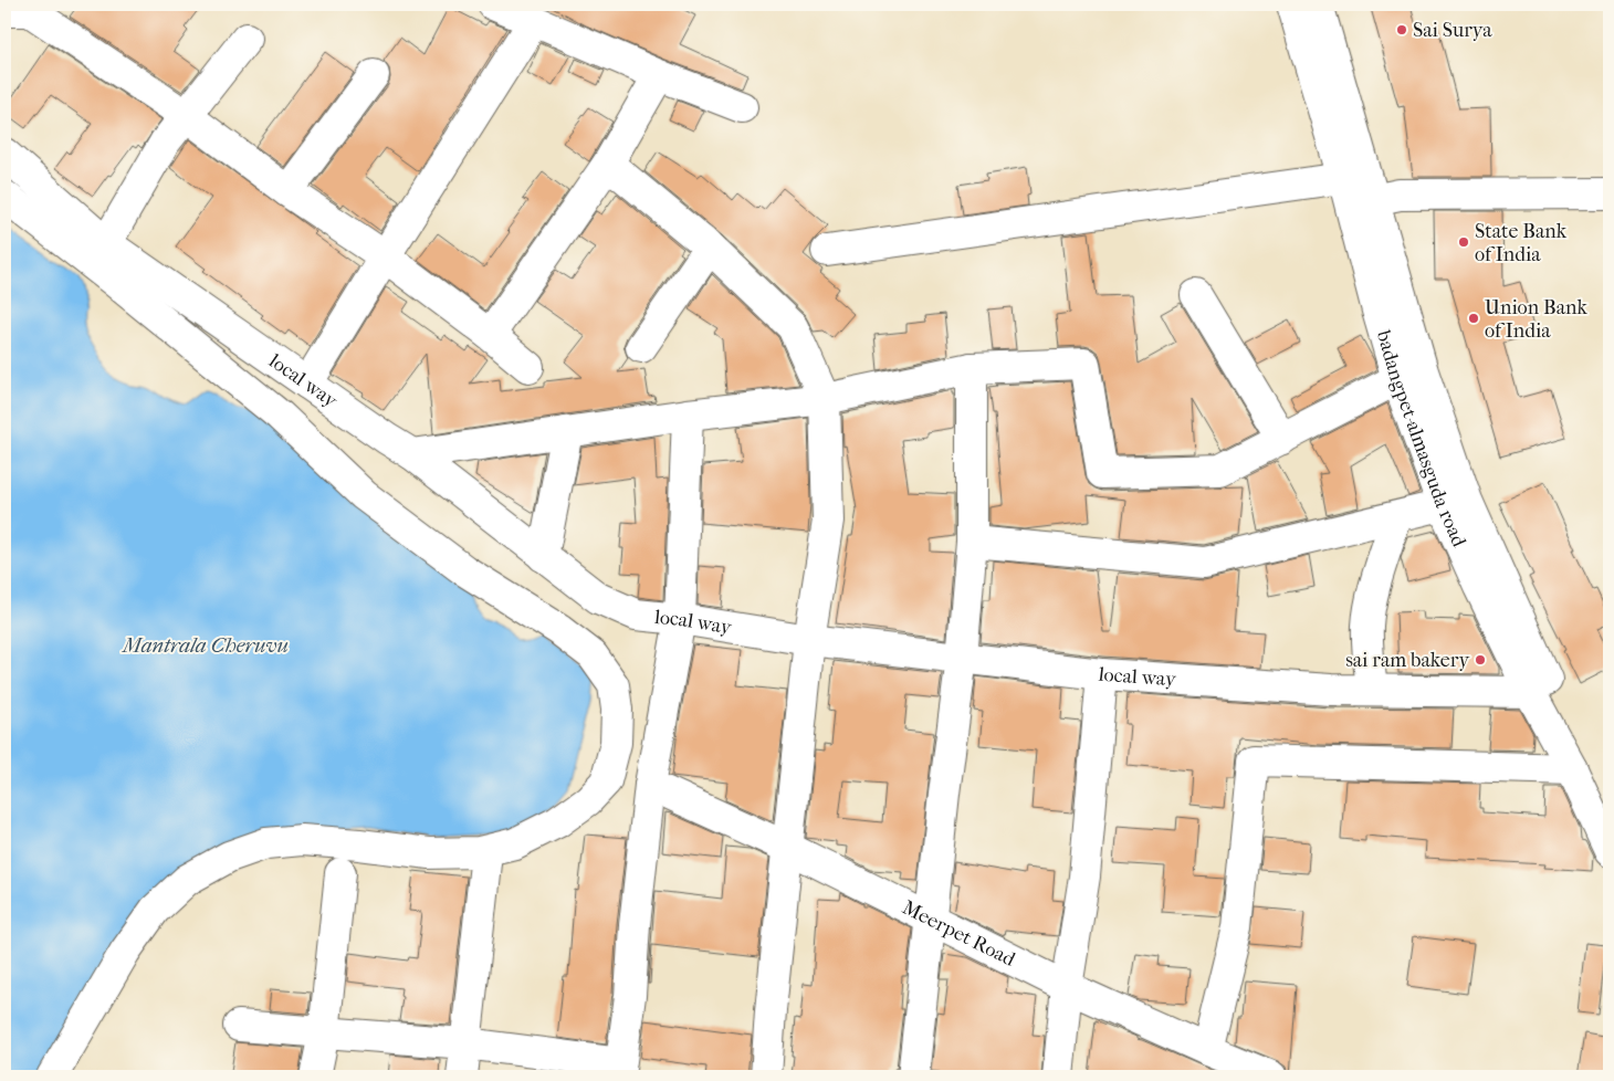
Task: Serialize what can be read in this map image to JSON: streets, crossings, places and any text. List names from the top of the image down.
{
  "streets": {
    "street": ["local way", "badangpet-almasguda road", "Meerpet Road"]
  },
  "crossings": [
    ["local way", "badangpet-almasguda road"]
  ],
  "water": ["Mantrala Cheruvu"],
  "places": [
    "Sai Surya",
    "State Bank of India",
    "Union Bank of India",
    "sai ram bakery"
  ]
}
